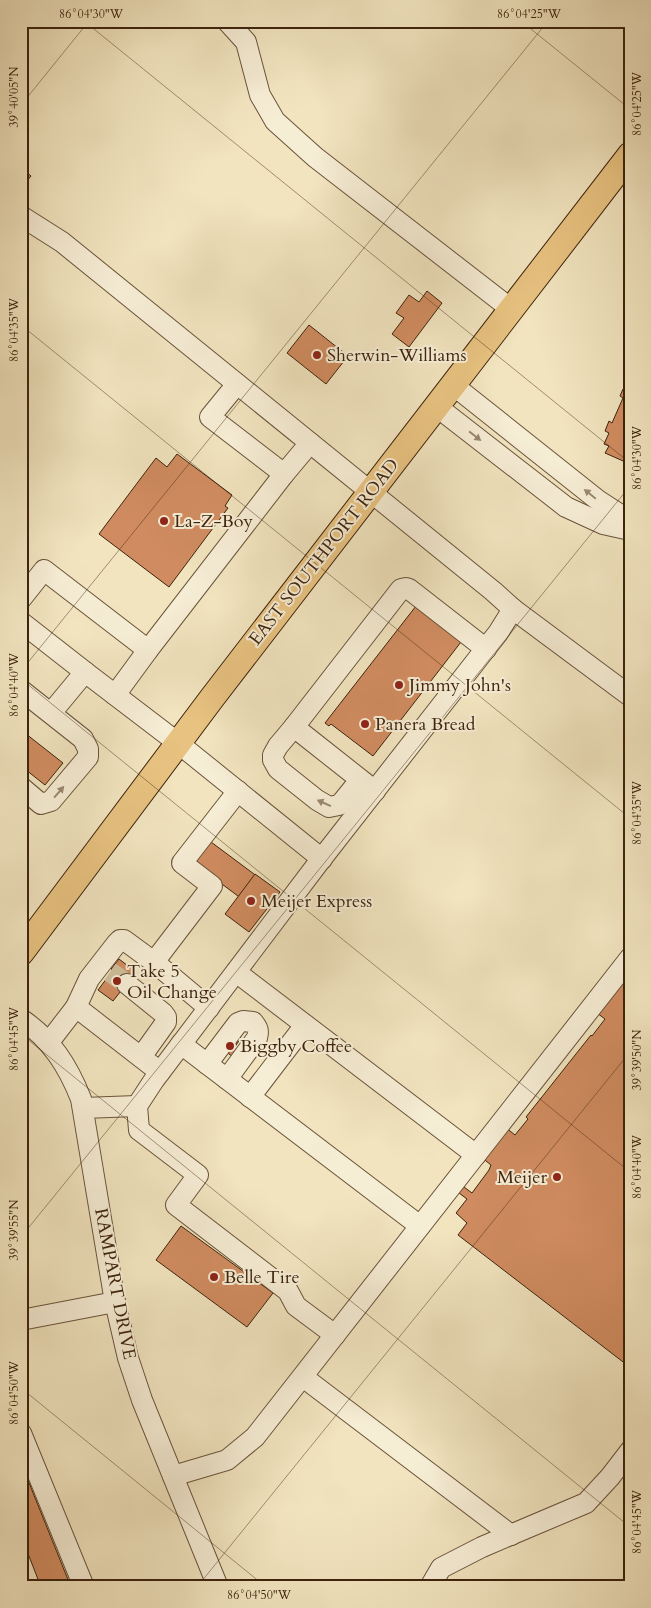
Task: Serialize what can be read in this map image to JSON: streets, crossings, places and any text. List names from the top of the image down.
{
  "streets": {
    "main road": ["EAST SOUTHPORT ROAD"],
    "street": ["RAMPART DRIVE"]
  },
  "places": [
    "Sherwin-Williams",
    "La-Z-Boy",
    "Jimmy John's",
    "Panera Bread",
    "Meijer Express",
    "Take 5 Oil Change",
    "Biggby Coffee",
    "Meijer",
    "Belle Tire"
  ],
  "coordinates": [
    "86°04'30\"W",
    "86°04'25\"W",
    "39°40'05\"N",
    "86°04'35\"W",
    "86°04'40\"W",
    "86°04'45\"W",
    "39°39'50\"N",
    "39°39'55\"N",
    "86°04'50\"W"
  ]
}
